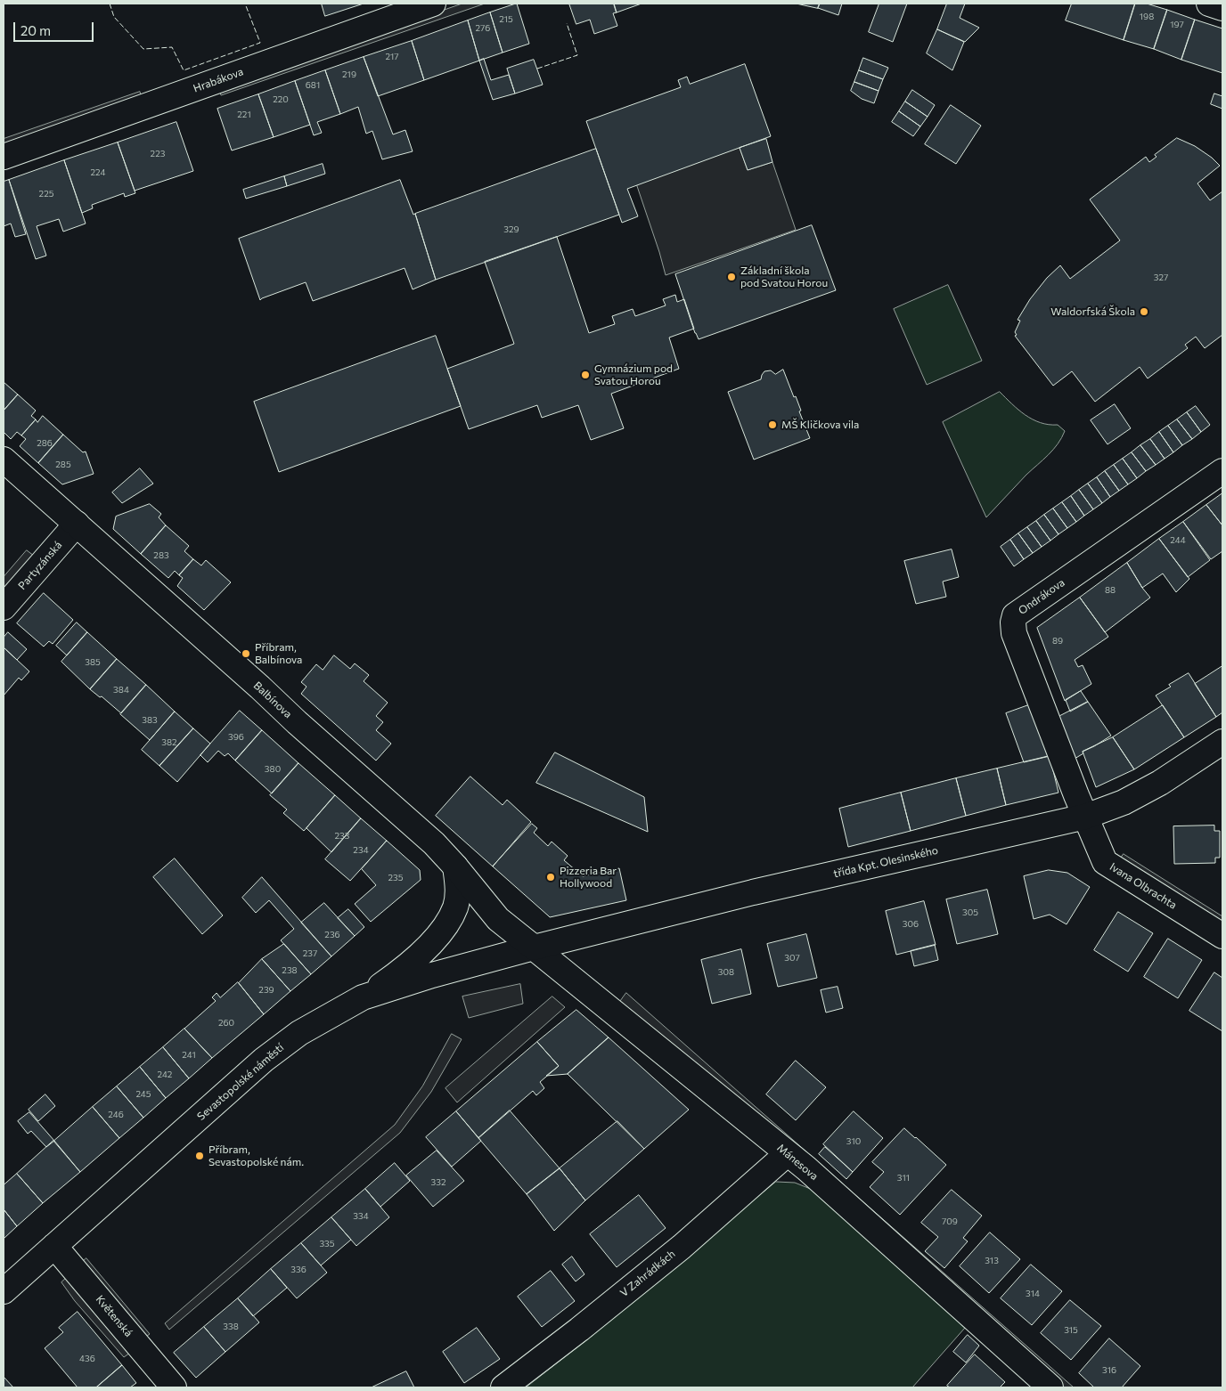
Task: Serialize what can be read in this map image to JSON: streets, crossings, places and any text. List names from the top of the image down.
{
  "streets": {
    "street": [
      "Hrabákova",
      "Partyzánská",
      "Ondrákova",
      "Balbínova",
      "třída Kpt. Olesinského",
      "Ivana Olbrachta",
      "Sevastopolské náměstí",
      "Mánesova",
      "V Zahrádkách",
      "Květenská"
    ]
  },
  "crossings": [
    ["Partyzánská", "Balbínova"],
    ["Ondrákova", "třída Kpt. Olesinského"],
    ["Ondrákova", "Ivana Olbrachta"],
    ["Balbínova", "třída Kpt. Olesinského"],
    ["Balbínova", "Sevastopolské náměstí"],
    ["Balbínova", "Mánesova"],
    ["třída Kpt. Olesinského", "Ivana Olbrachta"],
    ["třída Kpt. Olesinského", "Sevastopolské náměstí"],
    ["třída Kpt. Olesinského", "Mánesova"],
    ["Sevastopolské náměstí", "Mánesova"],
    ["Sevastopolské náměstí", "Květenská"],
    ["Mánesova", "V Zahrádkách"]
  ],
  "places": [
    "Základní škola pod Svatou Horou",
    "Waldorfská Škola",
    "Gymnázium pod Svatou Horou",
    "MŠ Kličkova vila",
    "Příbram, Balbínova",
    "Pizzeria Bar Hollywood",
    "Příbram, Sevastopolské nám."
  ],
  "house_numbers": [
    "198",
    "215",
    "197",
    "276",
    "217",
    "219",
    "681",
    "220",
    "221",
    "223",
    "224",
    "225",
    "329",
    "327",
    "286",
    "285",
    "244",
    "283",
    "88",
    "89",
    "385",
    "384",
    "383",
    "396",
    "382",
    "380",
    "233",
    "234",
    "235",
    "305",
    "306",
    "236",
    "237",
    "307",
    "238",
    "308",
    "239",
    "260",
    "241",
    "242",
    "245",
    "246",
    "310",
    "311",
    "332",
    "334",
    "709",
    "335",
    "313",
    "336",
    "314",
    "338",
    "315",
    "436",
    "316"
  ],
  "scale_bar": "20 m"
}
